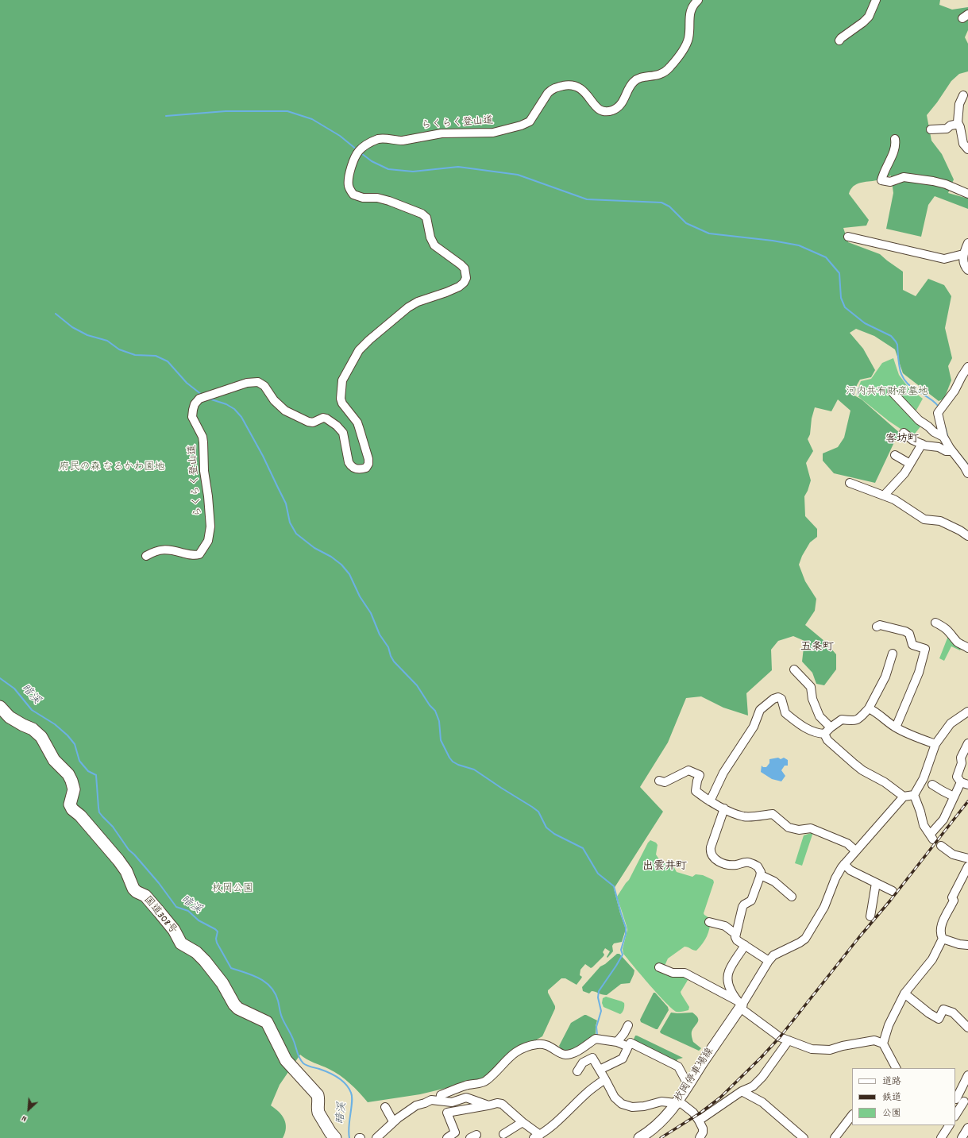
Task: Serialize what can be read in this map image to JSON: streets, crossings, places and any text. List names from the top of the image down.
{
  "streets": {
    "highway": ["国道308号"],
    "main road": ["枚岡停車場線"],
    "street": ["らくらく登山道"]
  },
  "districts": ["客坊町", "五条町", "出雲井町"],
  "water": ["暗渓"],
  "parks": ["河内共有財産墓地", "府民の森 なるかわ園地", "枚岡公園"],
  "legend": ["道路", "鉄道", "公園"],
  "north": "bottom left"
}
